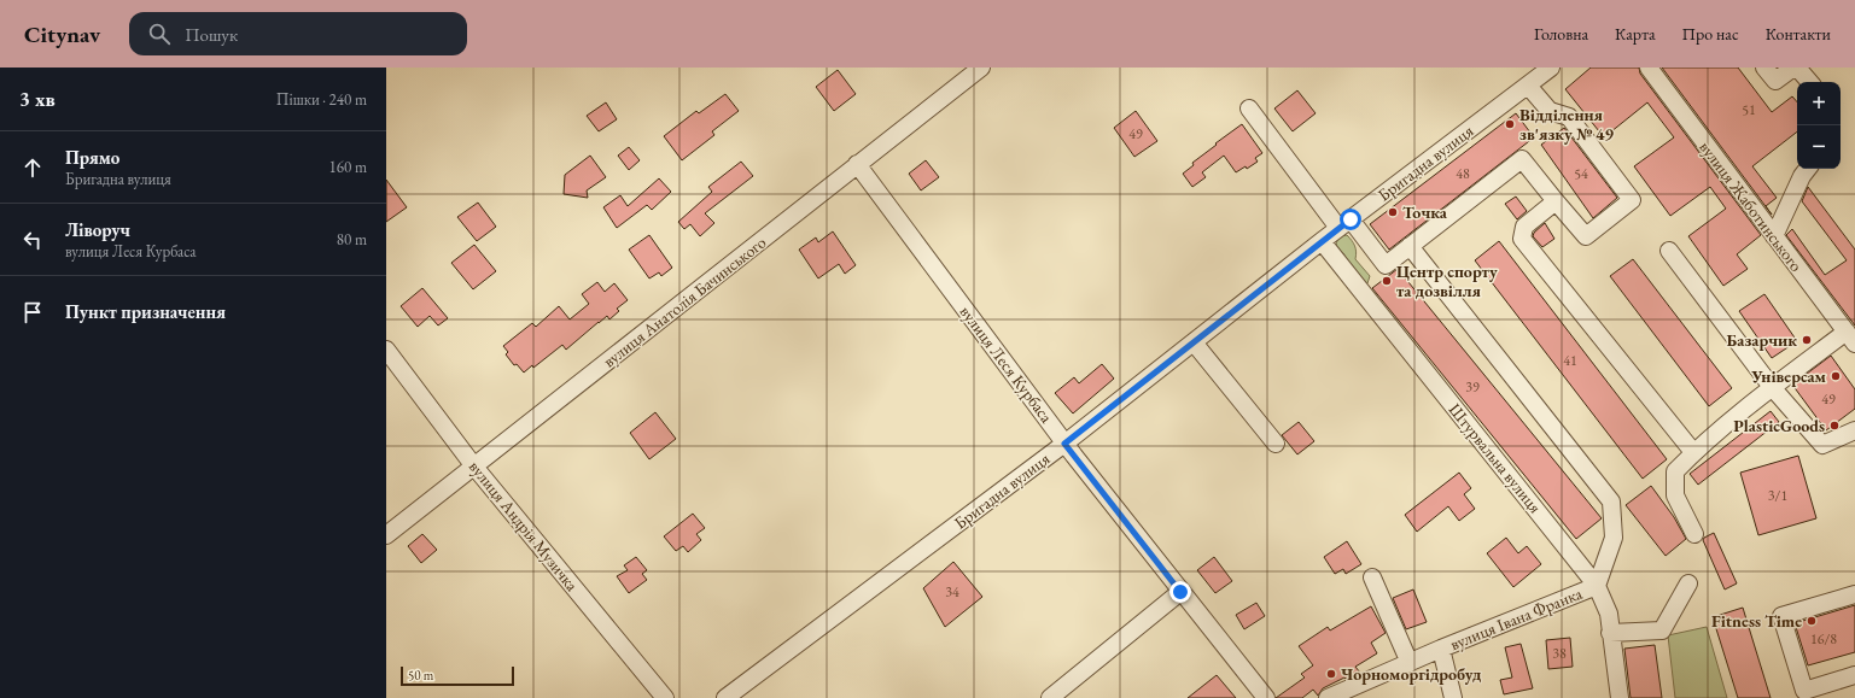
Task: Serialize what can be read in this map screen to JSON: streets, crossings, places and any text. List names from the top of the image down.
{
  "streets": {
    "street": [
      "Бригадна вулиця",
      "вулиця Жаботинського",
      "вулиця Анатолія Бачинського",
      "вулиця Леся Курбаса",
      "Штурвальна вулиця",
      "вулиця Андрія Музичка",
      "вулиця Івана Франка"
    ]
  },
  "crossings": [
    ["Бригадна вулиця", "вулиця Леся Курбаса"],
    ["Бригадна вулиця", "Штурвальна вулиця"],
    ["вулиця Анатолія Бачинського", "вулиця Леся Курбаса"],
    ["вулиця Анатолія Бачинського", "вулиця Андрія Музичка"],
    ["Штурвальна вулиця", "вулиця Івана Франка"]
  ],
  "places": [
    "Відділення зв'язку № 49",
    "Точка",
    "Центр спорту та дозвілля",
    "Базарчик",
    "Універсам",
    "PlasticGoods",
    "Fitness Time",
    "Чорноморгідробуд"
  ],
  "house_numbers": [
    "51",
    "49",
    "48",
    "54",
    "41",
    "39",
    "49",
    "3/1",
    "34",
    "16/8",
    "38"
  ],
  "scale_bar": "50 m",
  "page": {
    "header": "Citynav",
    "search": "Пошук",
    "nav": [
      "Головна",
      "Карта",
      "Про нас",
      "Контакти"
    ],
    "heading": ["3 хв", "Пішки · 240 m"],
    "map_buttons": ["+", "−"],
    "list": [
      ["Прямо", "Бригадна вулиця", "160 m"],
      ["Ліворуч", "вулиця Леся Курбаса", "80 m"],
      "Пункт призначення"
    ],
    "scale": "50 m"
  }
}
